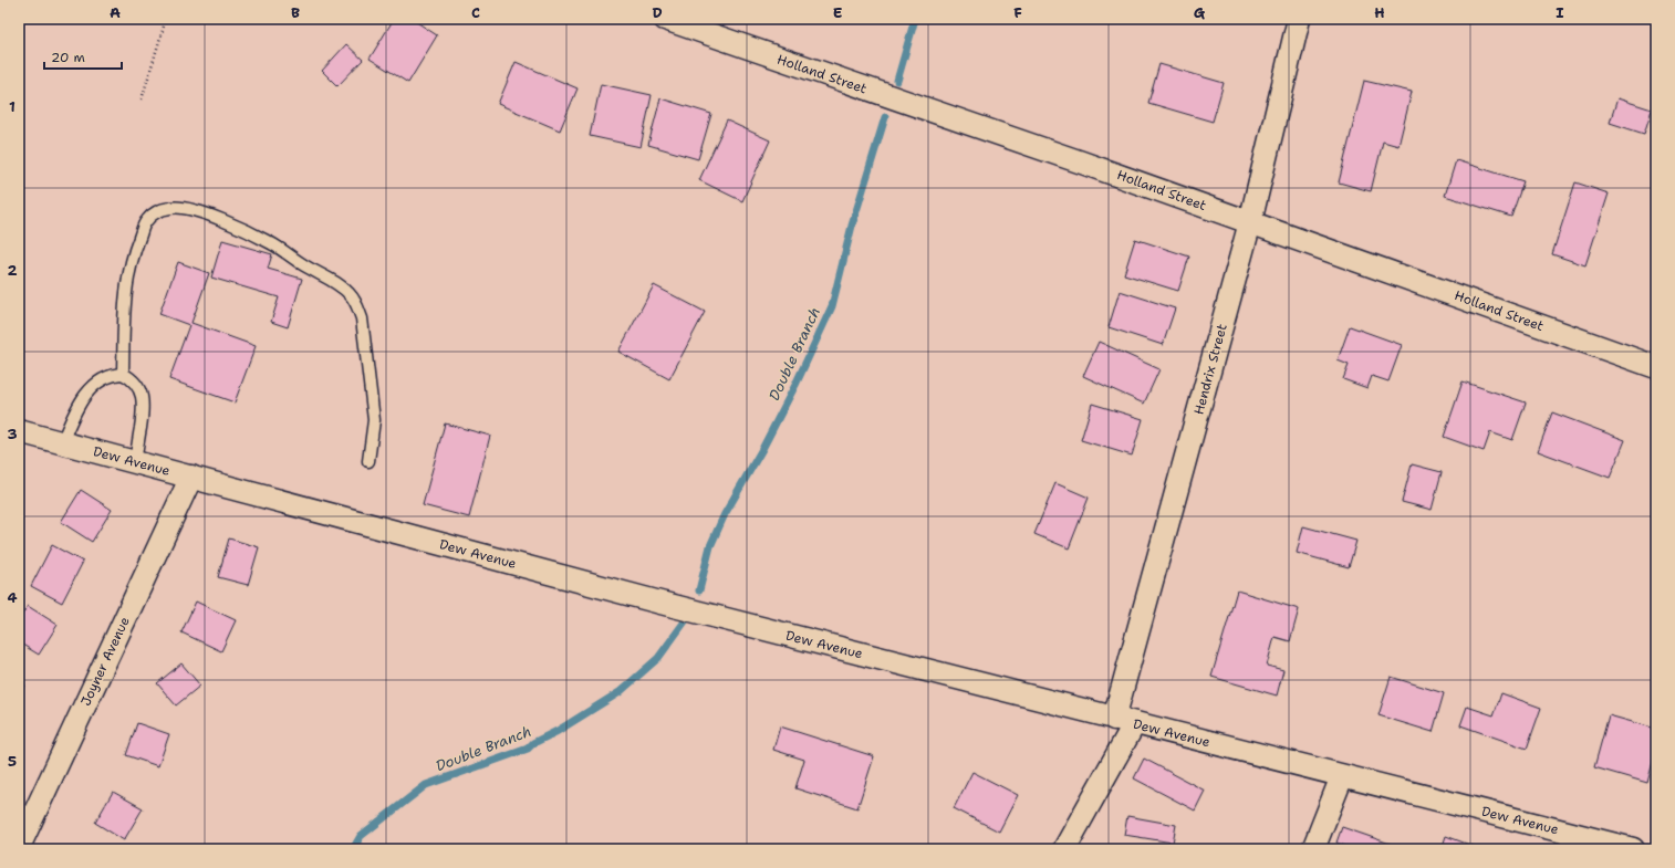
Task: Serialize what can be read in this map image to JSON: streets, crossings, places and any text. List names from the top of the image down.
{
  "streets": {
    "street": [
      "Holland Street",
      "Hendrix Street",
      "Dew Avenue",
      "Joyner Avenue"
    ]
  },
  "crossings": [
    ["Holland Street", "Hendrix Street"],
    ["Hendrix Street", "Dew Avenue"],
    ["Dew Avenue", "Joyner Avenue"]
  ],
  "water": ["Double Branch"],
  "scale_bar": "20 m",
  "grid": {
    "columns": [
      "A",
      "B",
      "C",
      "D",
      "E",
      "F",
      "G",
      "H",
      "I"
    ],
    "rows": [
      "1",
      "2",
      "3",
      "4",
      "5"
    ]
  }
}
